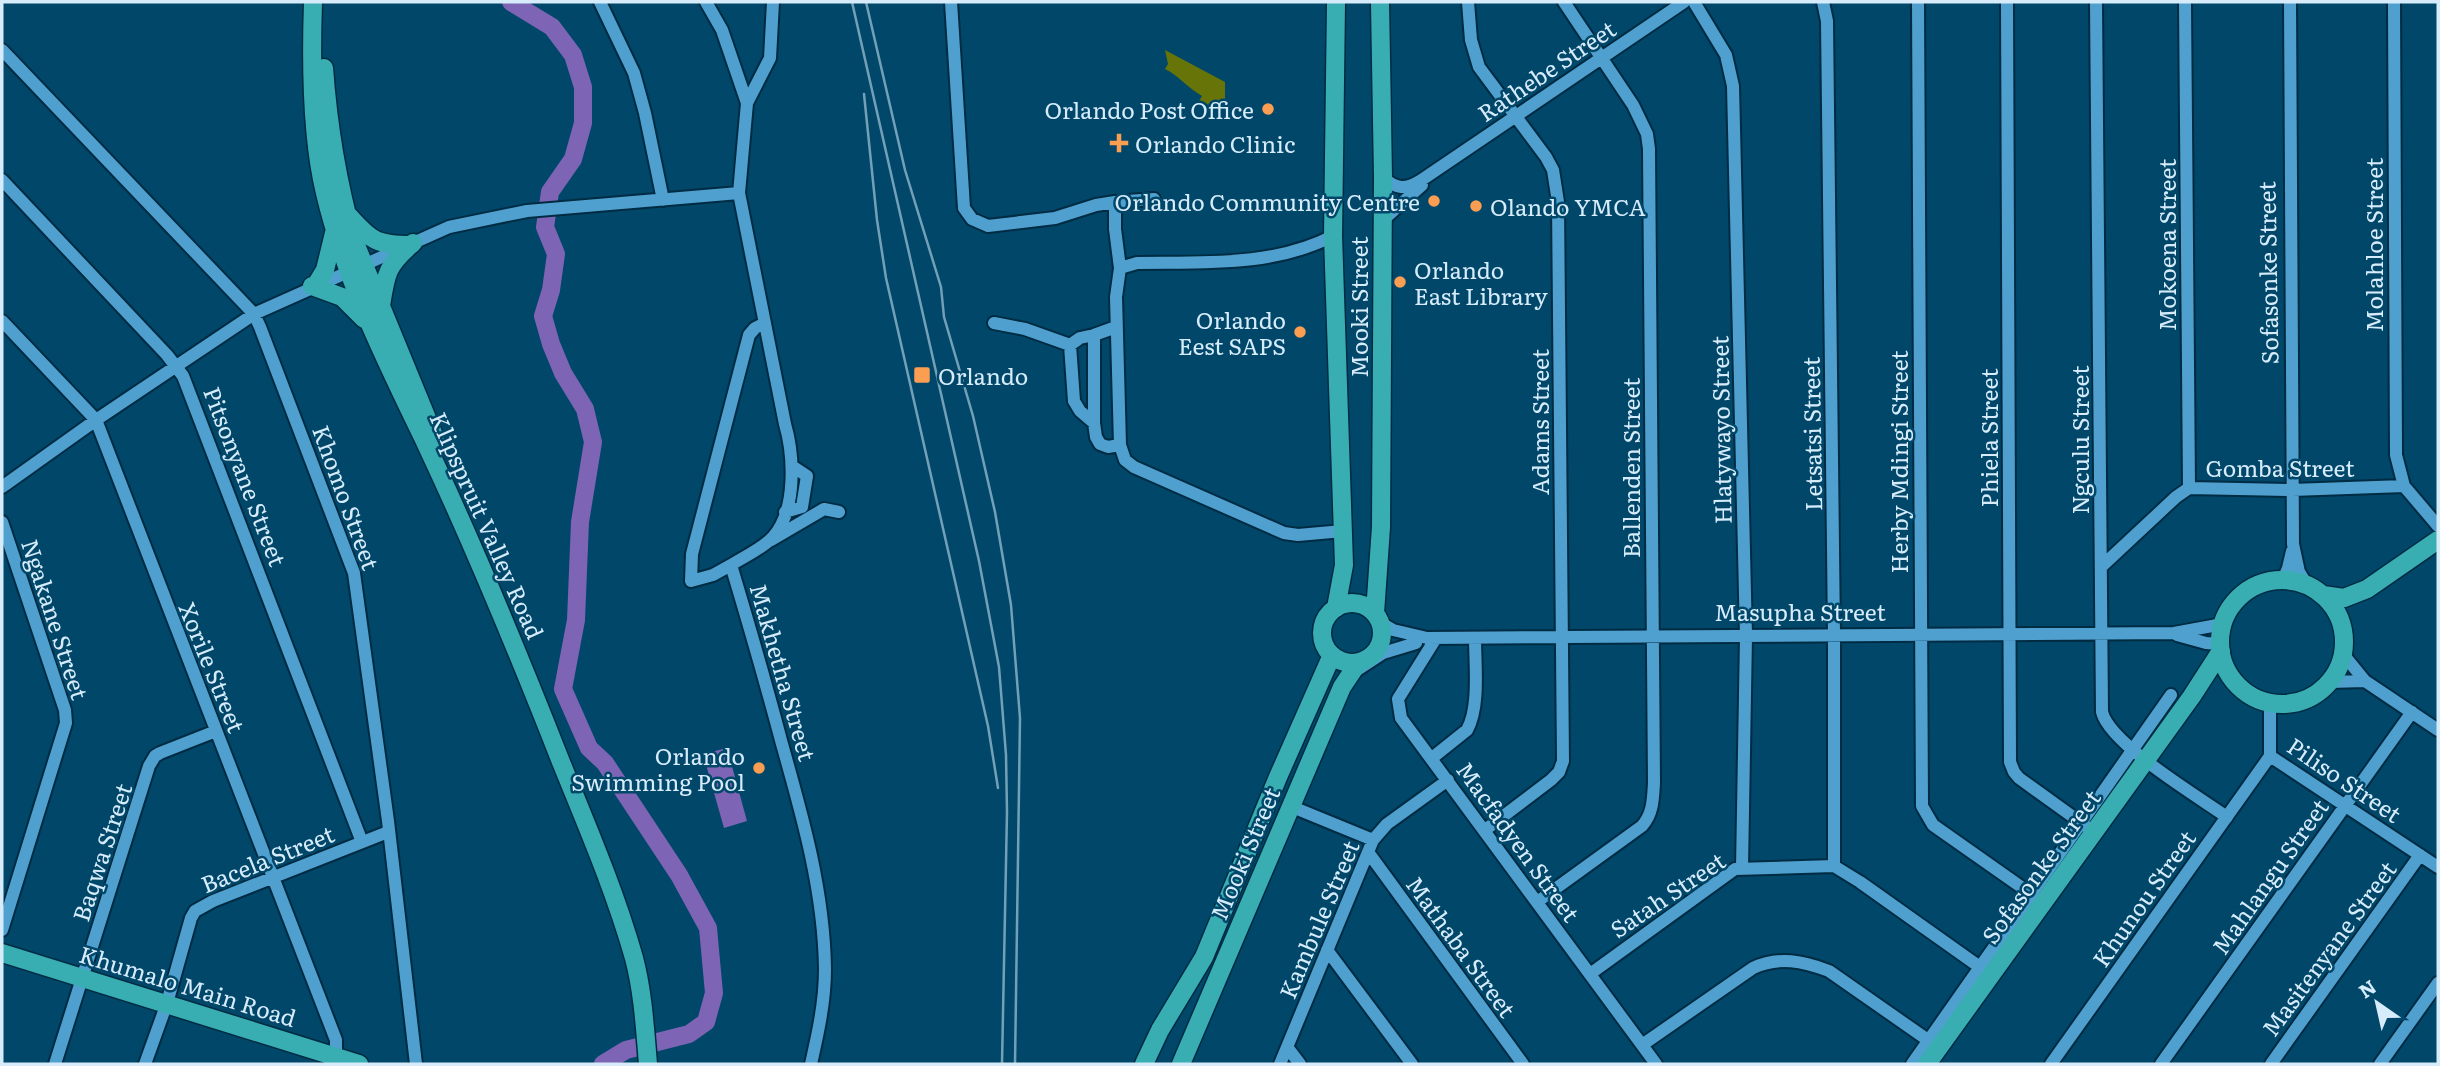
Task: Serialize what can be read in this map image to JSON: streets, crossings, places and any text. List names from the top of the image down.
{
  "streets": {
    "main road": [
      "Sofasonke Street",
      "Mooki Street",
      "Klipspruit Valley Road",
      "Khumalo Main Road"
    ],
    "street": [
      "Rathebe Street",
      "Mokoena Street",
      "Molahloe Street",
      "Adams Street",
      "Hlatywayo Street",
      "Letsatsi Street",
      "Phiela Street",
      "Ngculu Street",
      "Herby Mdingi Street",
      "Gomba Street",
      "Ballenden Street",
      "Pitsonyane Street",
      "Khomo Street",
      "Masupha Street",
      "Ngakane Street",
      "Xorile Street",
      "Makhetha Street",
      "Piliso Street",
      "Macfadyen Street",
      "Baqwa Street",
      "Bacela Street",
      "Mahlangu Street",
      "Satah Street",
      "Khunou Street",
      "Kambule Street",
      "Mathaba Street",
      "Masitenyane Street"
    ]
  },
  "crossings": [
    ["Rathebe Street", "Mooki Street"],
    ["Rathebe Street", "Adams Street"],
    ["Rathebe Street", "Ballenden Street"],
    ["Mokoena Street", "Gomba Street"],
    ["Molahloe Street", "Gomba Street"],
    ["Sofasonke Street", "Phiela Street"],
    ["Sofasonke Street", "Ngculu Street"],
    ["Sofasonke Street", "Herby Mdingi Street"],
    ["Sofasonke Street", "Gomba Street"],
    ["Sofasonke Street", "Masupha Street"],
    ["Sofasonke Street", "Piliso Street"],
    ["Mooki Street", "Masupha Street"],
    ["Adams Street", "Masupha Street"],
    ["Adams Street", "Macfadyen Street"],
    ["Hlatywayo Street", "Masupha Street"],
    ["Hlatywayo Street", "Satah Street"],
    ["Letsatsi Street", "Masupha Street"],
    ["Letsatsi Street", "Satah Street"],
    ["Phiela Street", "Masupha Street"],
    ["Ngculu Street", "Gomba Street"],
    ["Ngculu Street", "Masupha Street"],
    ["Ngculu Street", "Khunou Street"],
    ["Herby Mdingi Street", "Masupha Street"],
    ["Ballenden Street", "Masupha Street"],
    ["Ballenden Street", "Macfadyen Street"],
    ["Pitsonyane Street", "Bacela Street"],
    ["Khomo Street", "Bacela Street"],
    ["Masupha Street", "Piliso Street"],
    ["Masupha Street", "Macfadyen Street"],
    ["Xorile Street", "Baqwa Street"],
    ["Xorile Street", "Bacela Street"],
    ["Xorile Street", "Khumalo Main Road"],
    ["Piliso Street", "Mahlangu Street"],
    ["Piliso Street", "Khunou Street"],
    ["Piliso Street", "Masitenyane Street"],
    ["Macfadyen Street", "Satah Street"],
    ["Macfadyen Street", "Kambule Street"],
    ["Baqwa Street", "Khumalo Main Road"],
    ["Bacela Street", "Khumalo Main Road"],
    ["Kambule Street", "Mathaba Street"]
  ],
  "places": {
    "other": [
      "Orlando Post Office",
      "Orlando Community Centre",
      "Olando YMCA",
      "Orlando East Library",
      "Orlando Eest SAPS",
      "Orlando Swimming Pool"
    ],
    "health": ["Orlando Clinic"],
    "transit": ["Orlando"]
  },
  "north": "top left"
}
